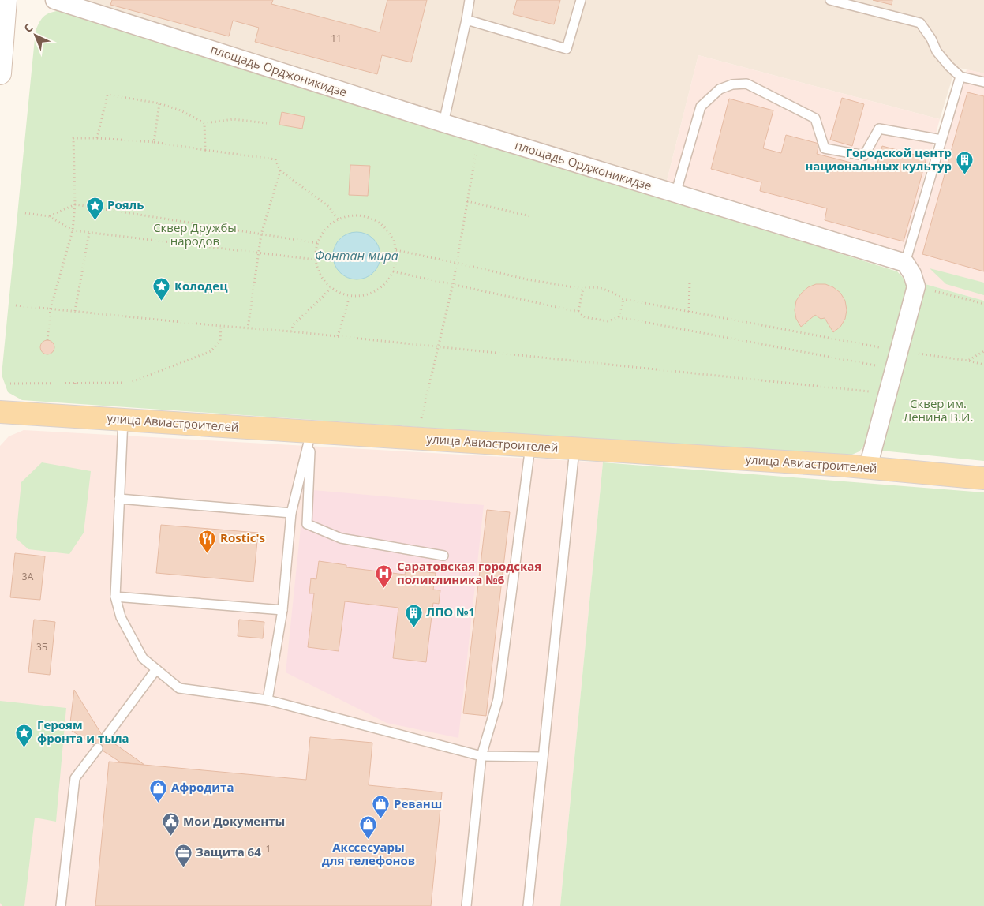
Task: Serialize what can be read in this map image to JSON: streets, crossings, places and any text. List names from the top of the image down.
{
  "streets": {
    "main road": ["улица Авиастроителей"],
    "street": ["площадь Орджоникидзе"]
  },
  "water": ["Фонтан мира"],
  "parks": ["Сквер Дружбы народов", "Сквер им. Ленина В.И."],
  "places": {
    "building": ["Городской центр национальных культур", "ЛПО №1"],
    "place": ["Рояль", "Колодец", "Героям фронта и тыла"],
    "restaurant": ["Rostic's"],
    "hospital": ["Саратовская городская поликлиника №6"],
    "shop": ["Афродита", "Реванш", "Акссесуары для телефонов"],
    "public building": ["Мои Документы"],
    "office": ["Защита 64"]
  },
  "house_numbers": [
    "11",
    "3А",
    "3Б",
    "1"
  ],
  "north": "top left"
}
